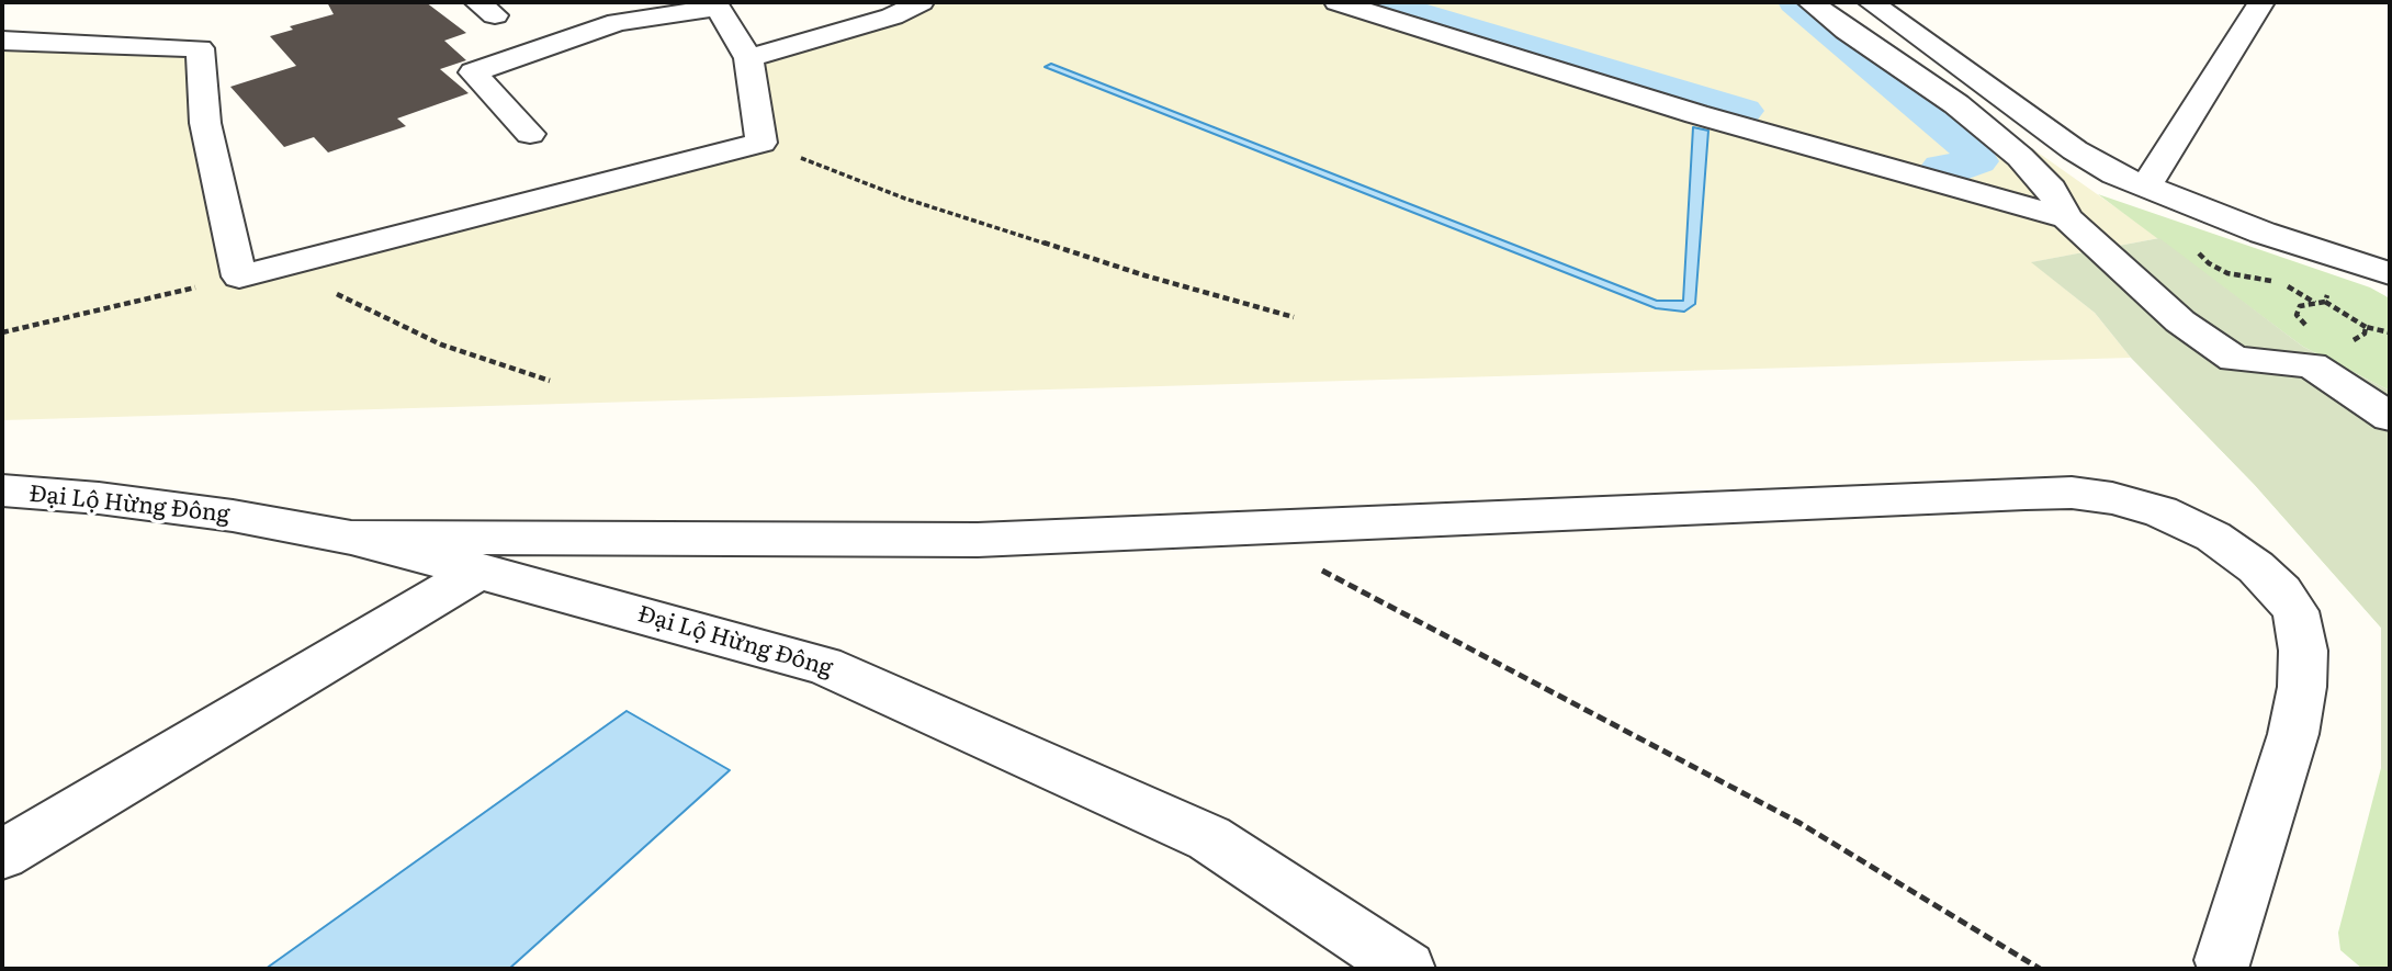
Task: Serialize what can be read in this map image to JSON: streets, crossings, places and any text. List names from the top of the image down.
{
  "streets": {
    "street": ["Đại Lộ Hừng Đông"]
  }
}
